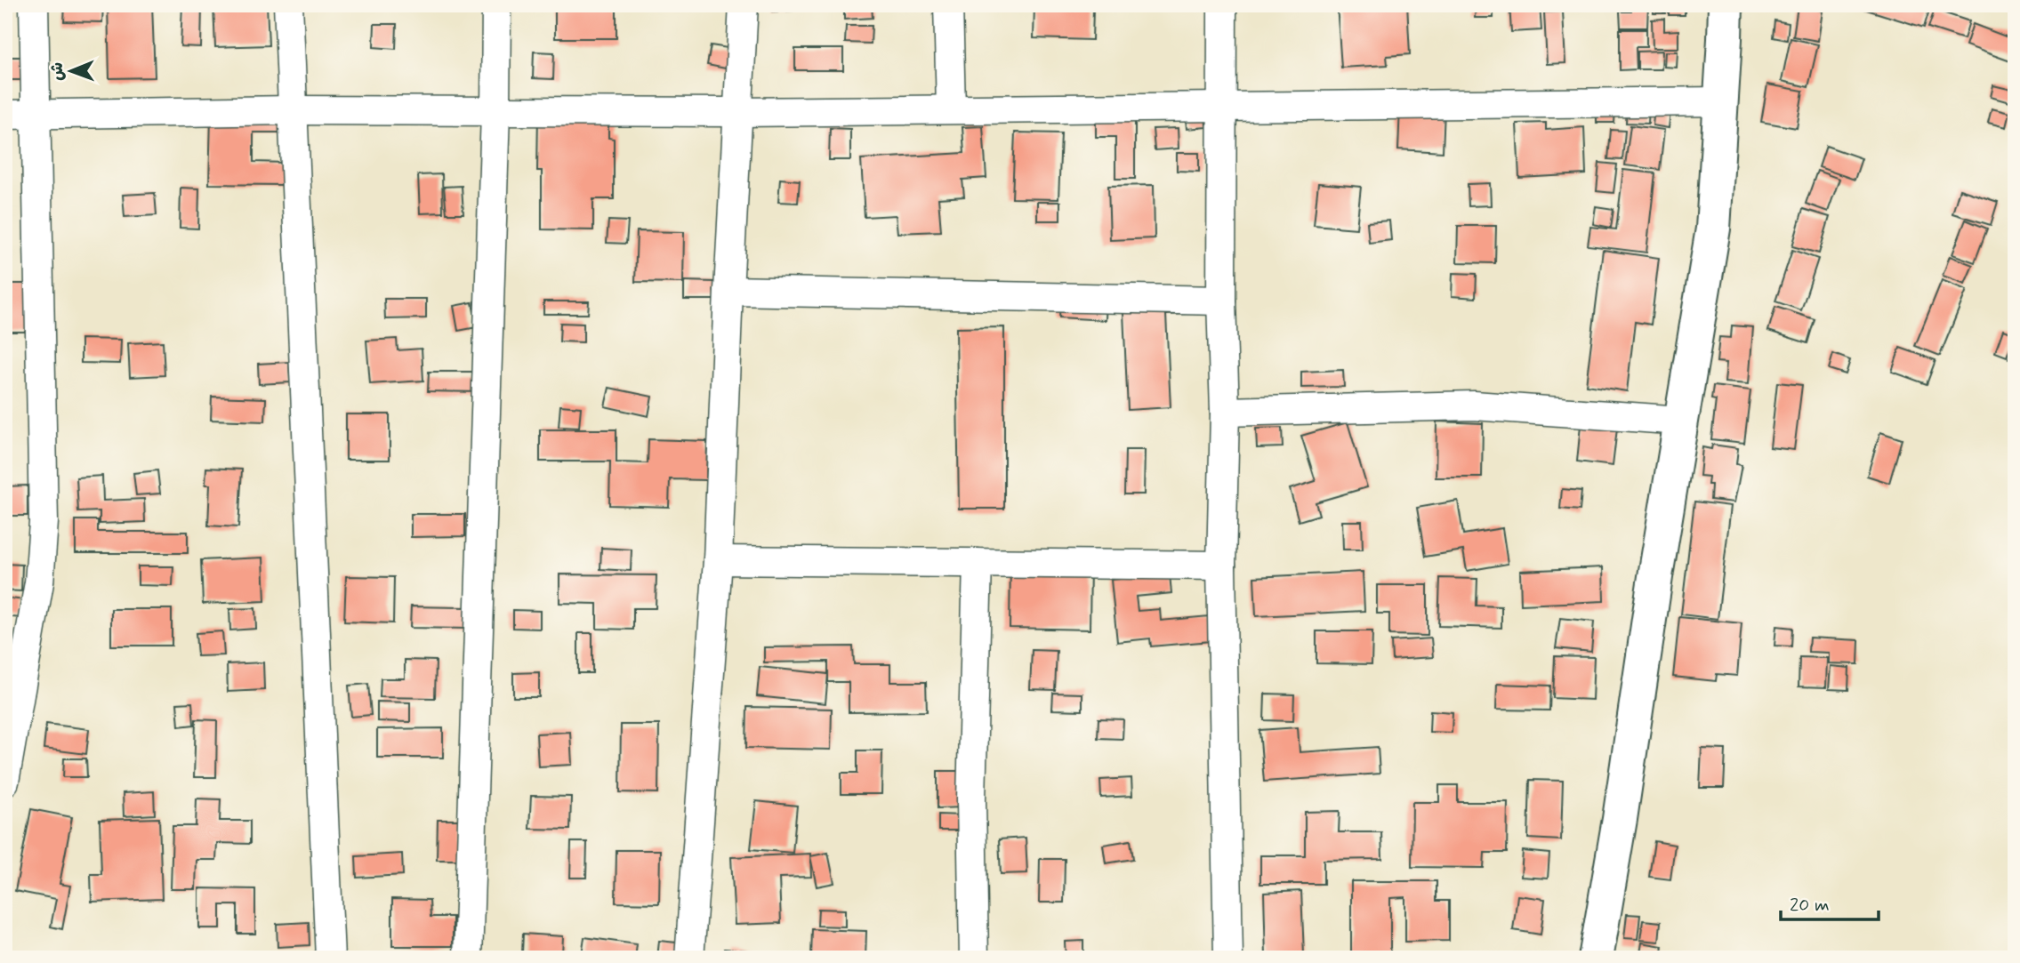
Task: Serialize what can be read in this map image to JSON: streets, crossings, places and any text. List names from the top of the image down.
{
  "scale_bar": "20 m",
  "north": "left"
}
